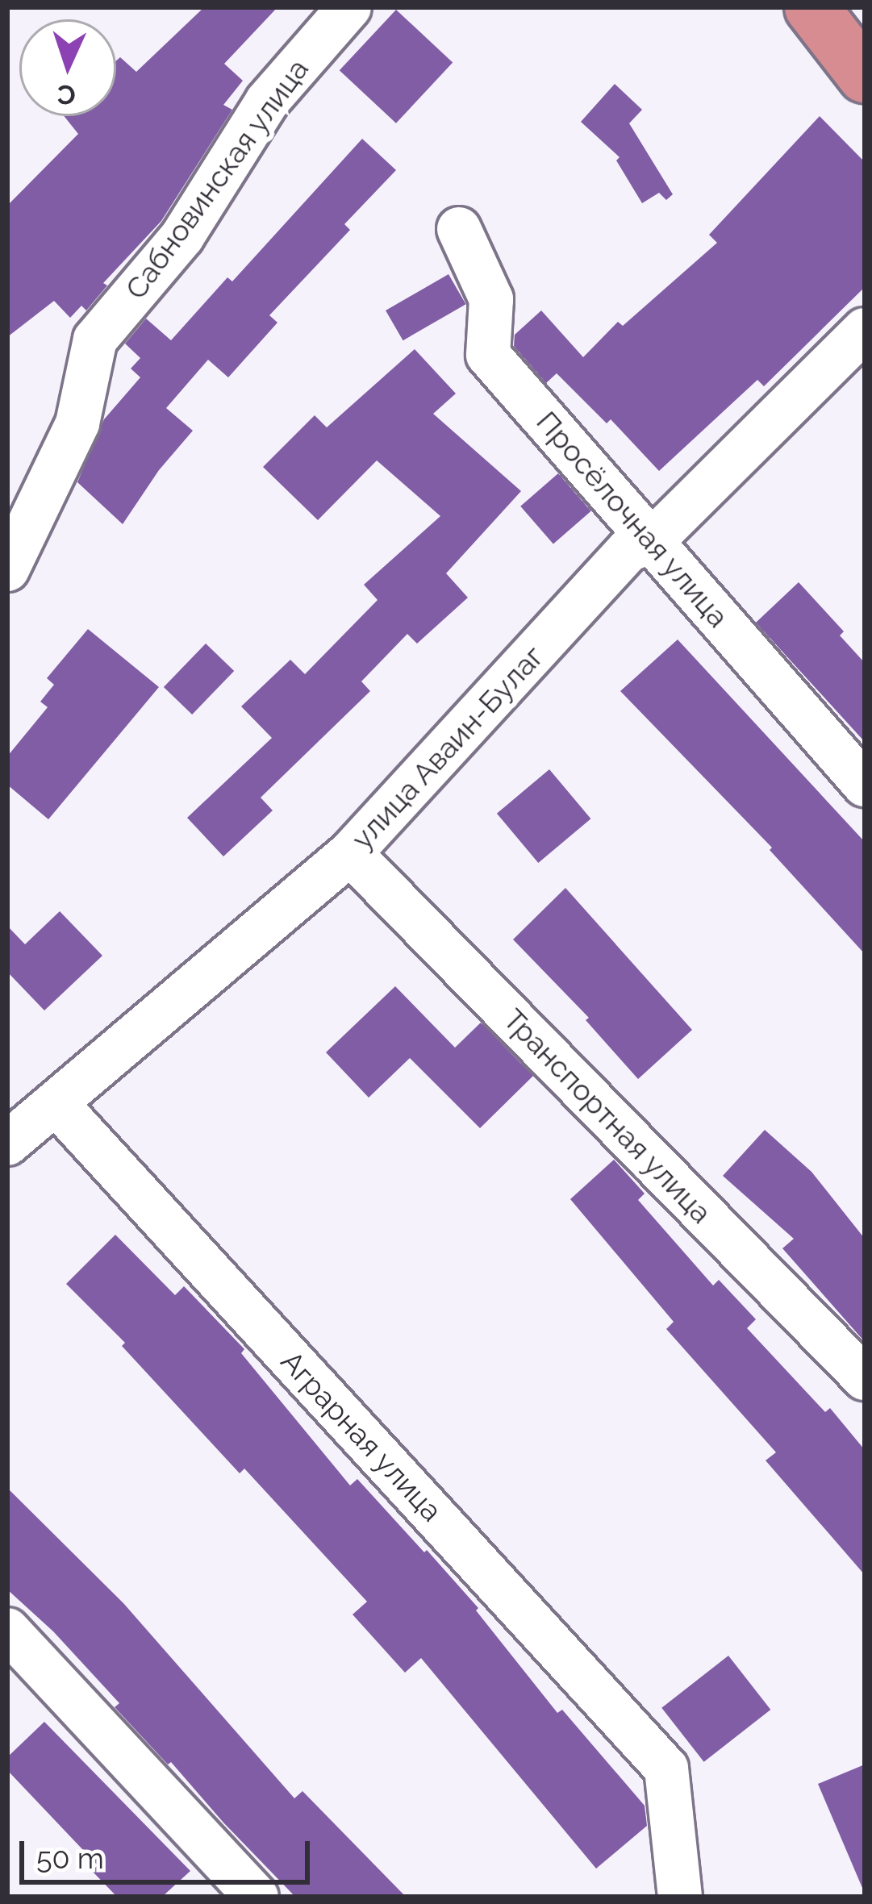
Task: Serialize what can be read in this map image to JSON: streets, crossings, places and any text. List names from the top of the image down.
{
  "streets": {
    "street": [
      "Сабновинская улица",
      "Просёлочная улица",
      "улица Аваин-Булаг",
      "Транспортная улица",
      "Аграрная улица"
    ]
  },
  "crossings": [
    ["Просёлочная улица", "улица Аваин-Булаг"],
    ["улица Аваин-Булаг", "Транспортная улица"],
    ["улица Аваин-Булаг", "Аграрная улица"]
  ],
  "scale_bar": "50 m",
  "north": "bottom"
}
